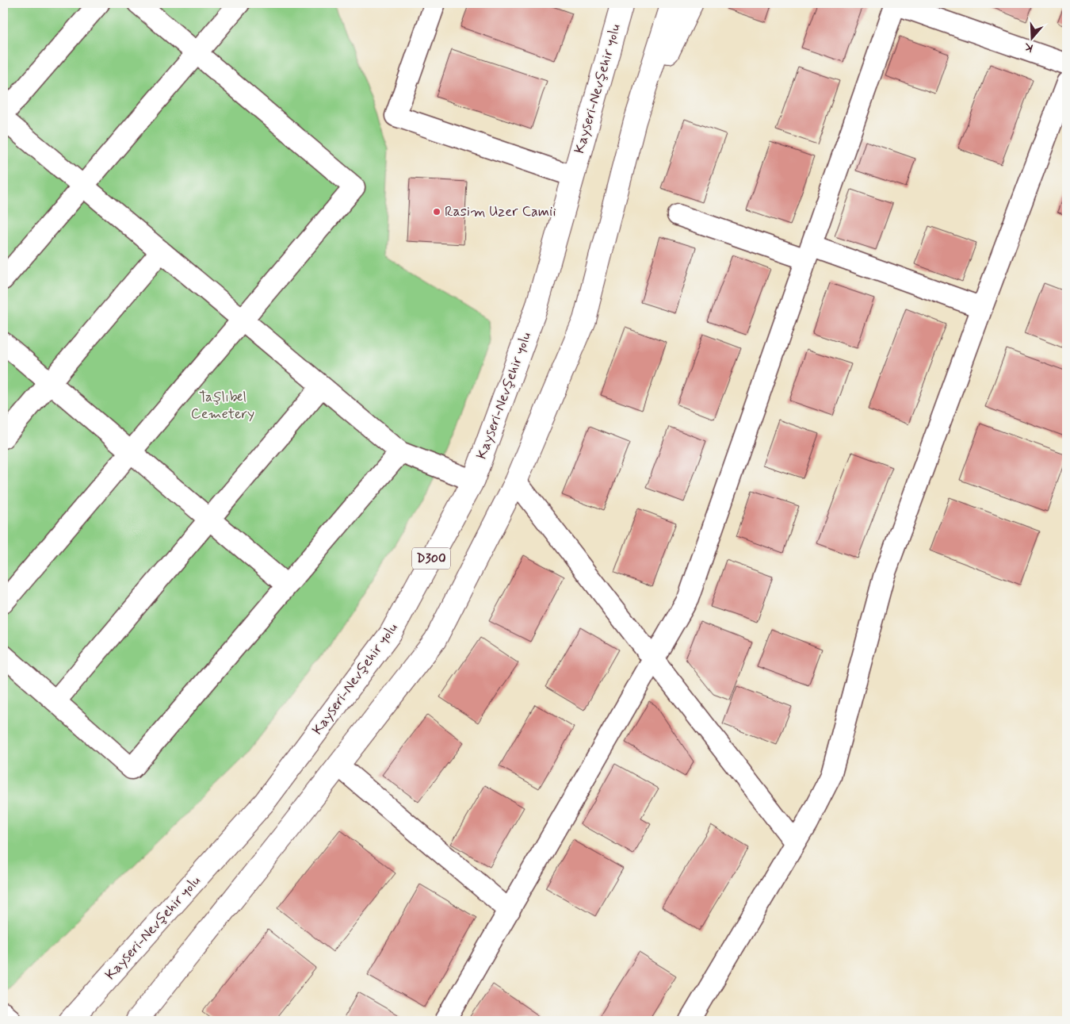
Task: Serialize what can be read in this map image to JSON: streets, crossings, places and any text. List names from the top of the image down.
{
  "streets": {
    "highway": ["Kayseri-Nevşehir yolu", "D300"]
  },
  "parks": ["Taşlıbel Cemetery"],
  "places": ["Rasim Uzer Camii"],
  "north": "bottom"
}
